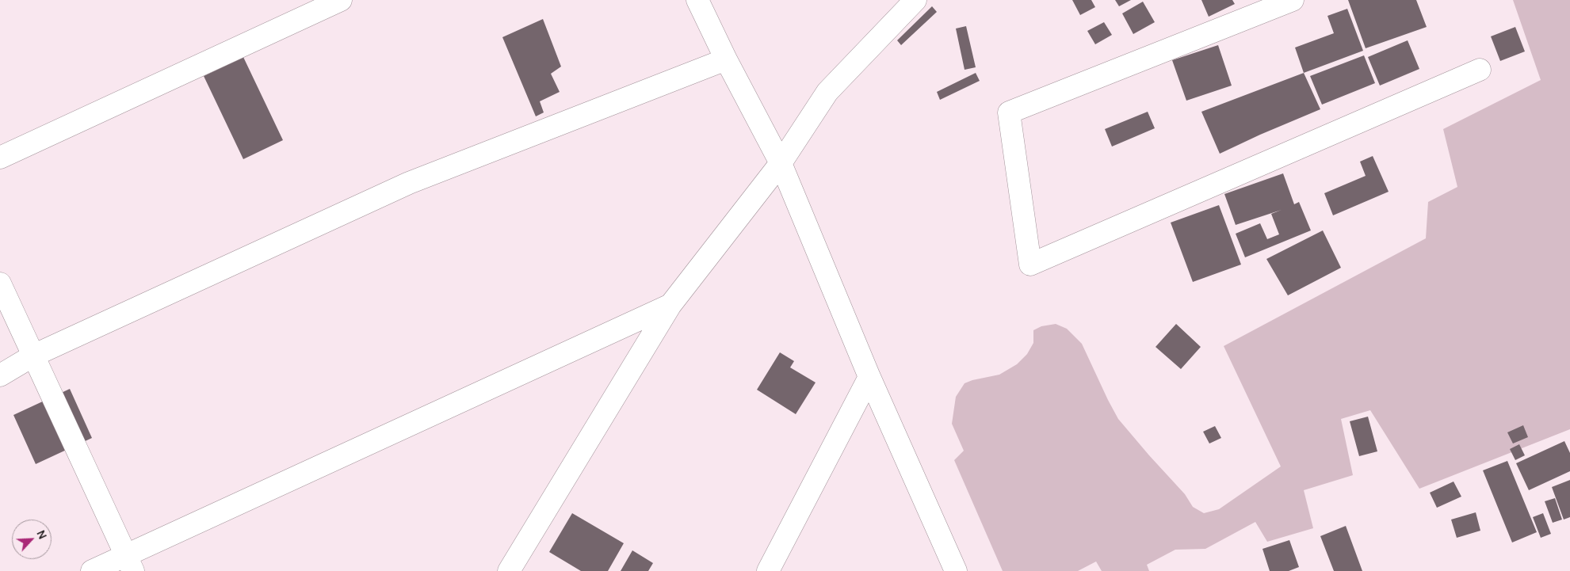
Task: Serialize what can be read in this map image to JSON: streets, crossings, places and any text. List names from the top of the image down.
{
  "north": "top right"
}
